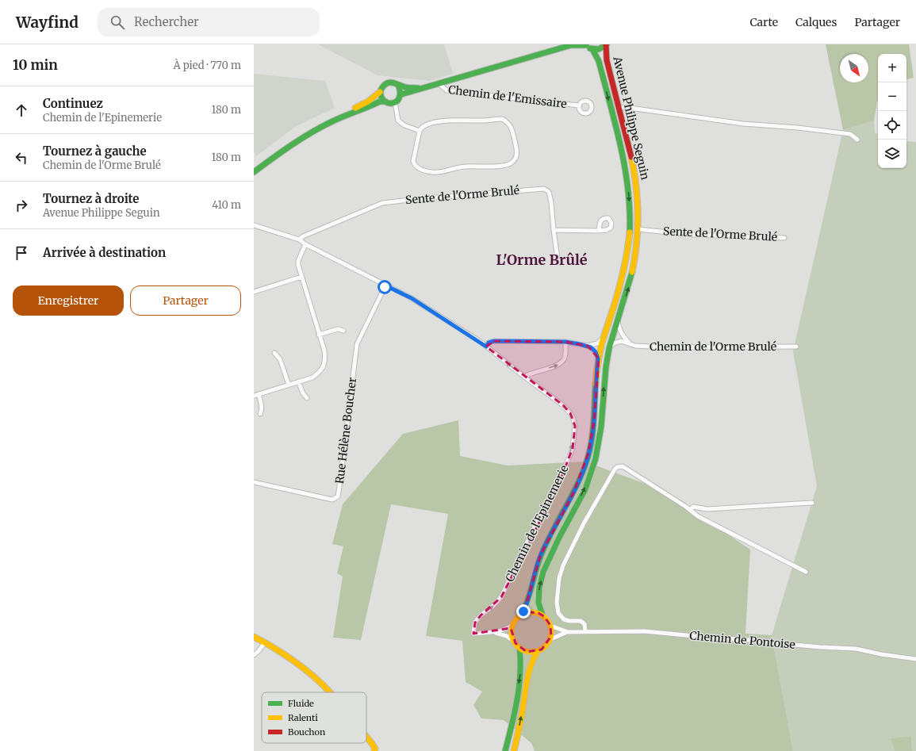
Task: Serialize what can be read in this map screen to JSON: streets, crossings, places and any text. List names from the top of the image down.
{
  "streets": {
    "main road": ["Avenue Philippe Seguin"],
    "street": [
      "Chemin de l'Emissaire",
      "Sente de l'Orme Brulé",
      "Chemin de l'Orme Brulé",
      "Rue Hélène Boucher",
      "Chemin de l'Epinemerie",
      "Chemin de Pontoise"
    ]
  },
  "crossings": [
    ["Avenue Philippe Seguin", "Sente de l'Orme Brulé"],
    ["Avenue Philippe Seguin", "Chemin de l'Orme Brulé"],
    ["Avenue Philippe Seguin", "Chemin de Pontoise"],
    ["Sente de l'Orme Brulé", "Chemin de l'Epinemerie"],
    ["Rue Hélène Boucher", "Chemin de l'Epinemerie"]
  ],
  "districts": ["L'Orme Brûlé"],
  "legend": ["Fluide", "Ralenti", "Bouchon"],
  "north": "bottom right",
  "page": {
    "header": "Wayfind",
    "search": "Rechercher",
    "nav": ["Carte", "Calques", "Partager"],
    "heading": ["10 min", "À pied · 770 m"],
    "map_buttons": ["+", "−"],
    "list": [
      ["Continuez", "Chemin de l'Epinemerie", "180 m"],
      ["Tournez à gauche", "Chemin de l'Orme Brulé", "180 m"],
      ["Tournez à droite", "Avenue Philippe Seguin", "410 m"],
      "Arrivée à destination"
    ],
    "buttons": ["Enregistrer", "Partager"]
  }
}
